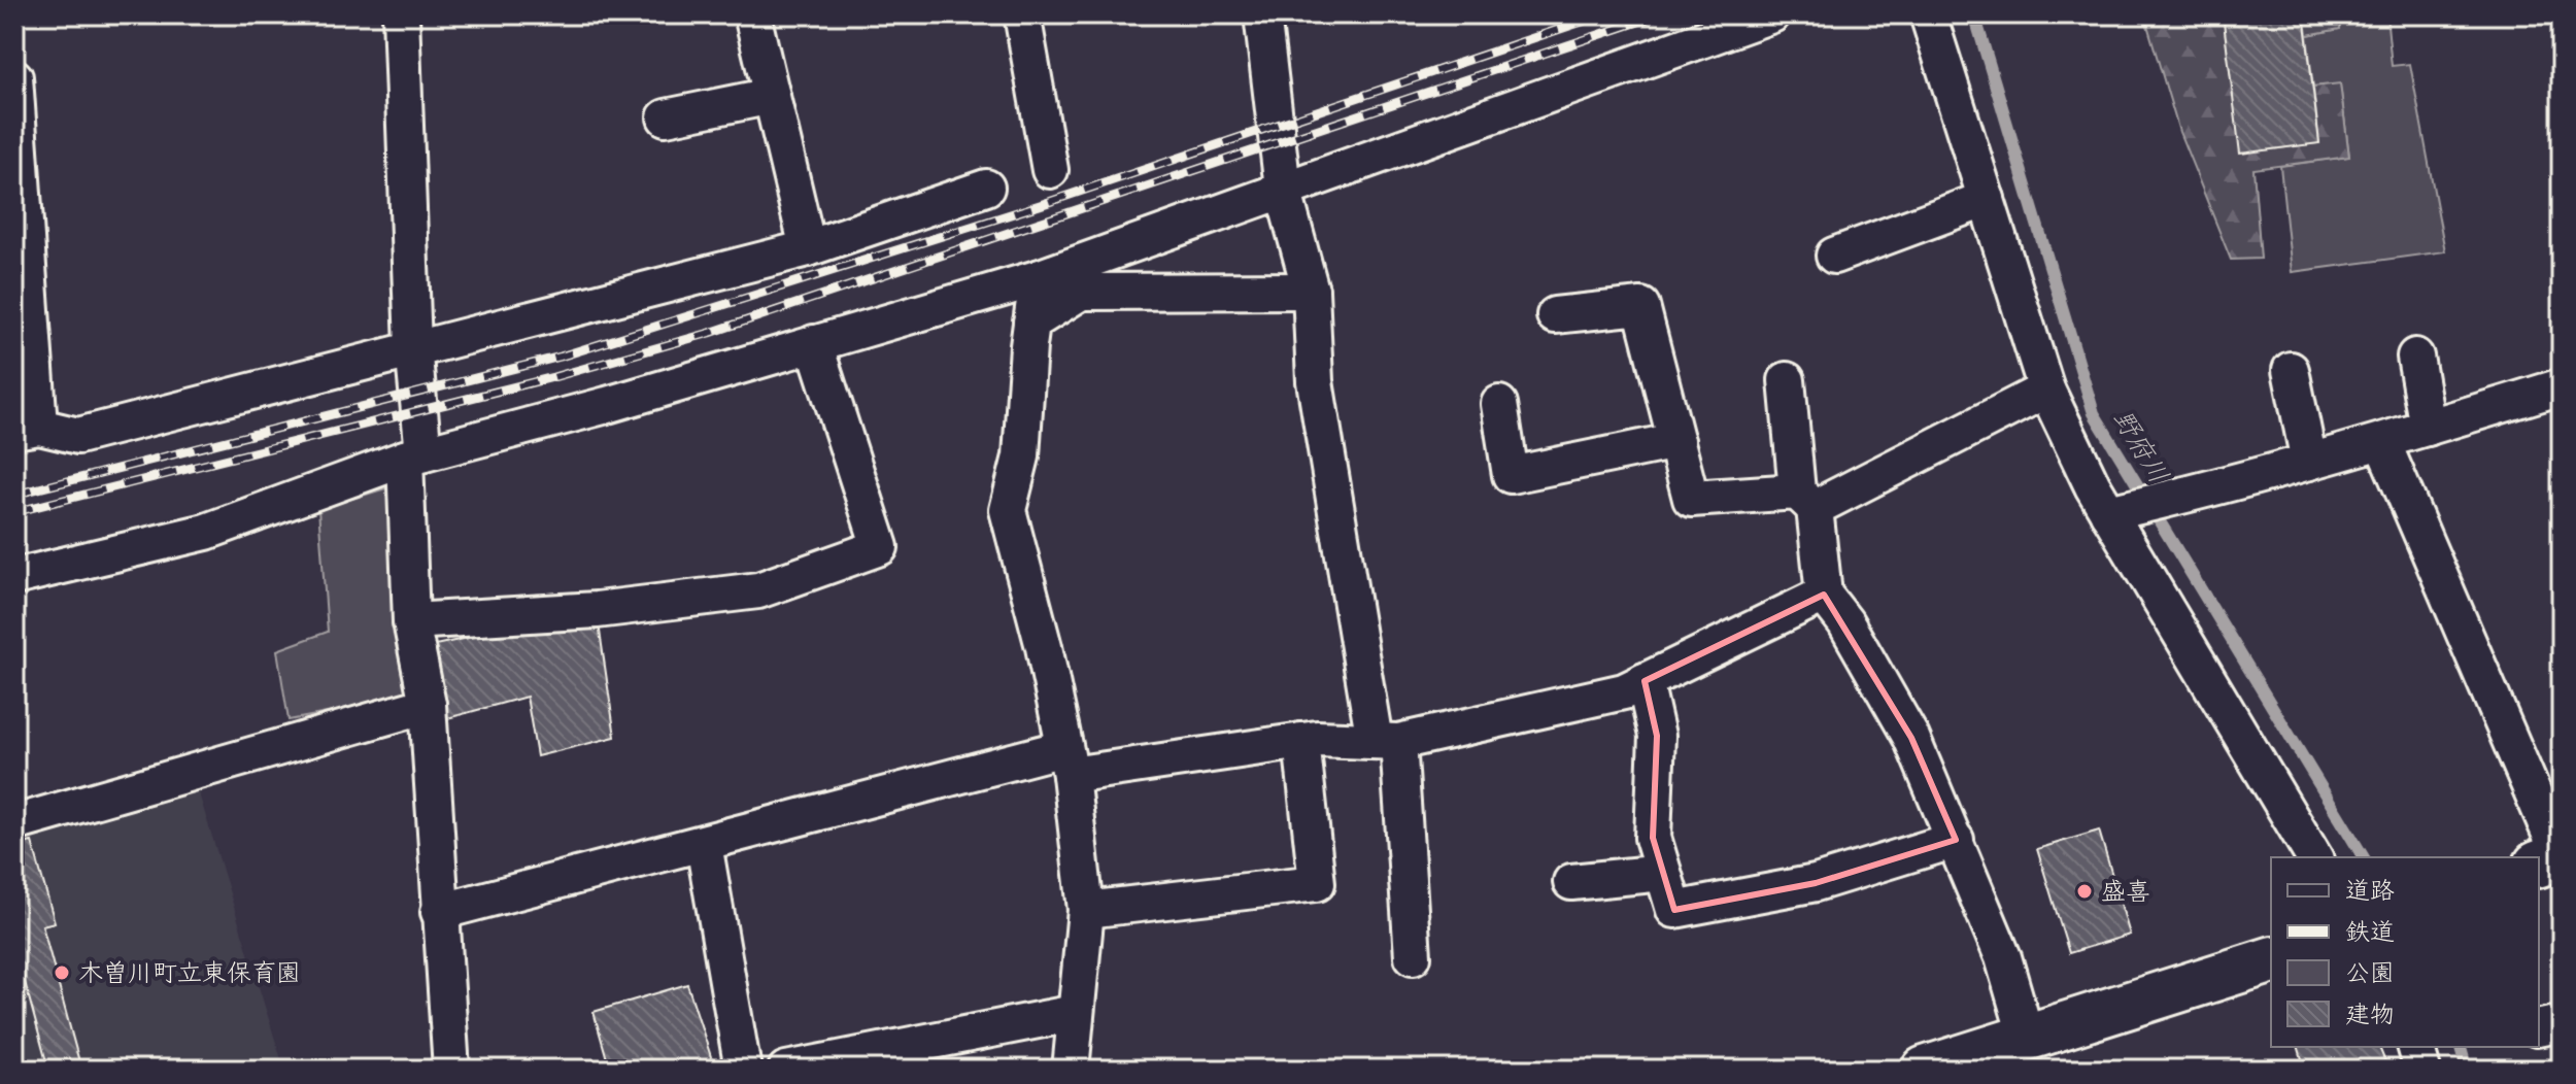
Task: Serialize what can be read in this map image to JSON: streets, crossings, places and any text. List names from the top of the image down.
{
  "water": ["野府川"],
  "places": ["盛喜", "木曽川町立東保育園"],
  "legend": [
    "道路",
    "鉄道",
    "公園",
    "建物"
  ]
}
